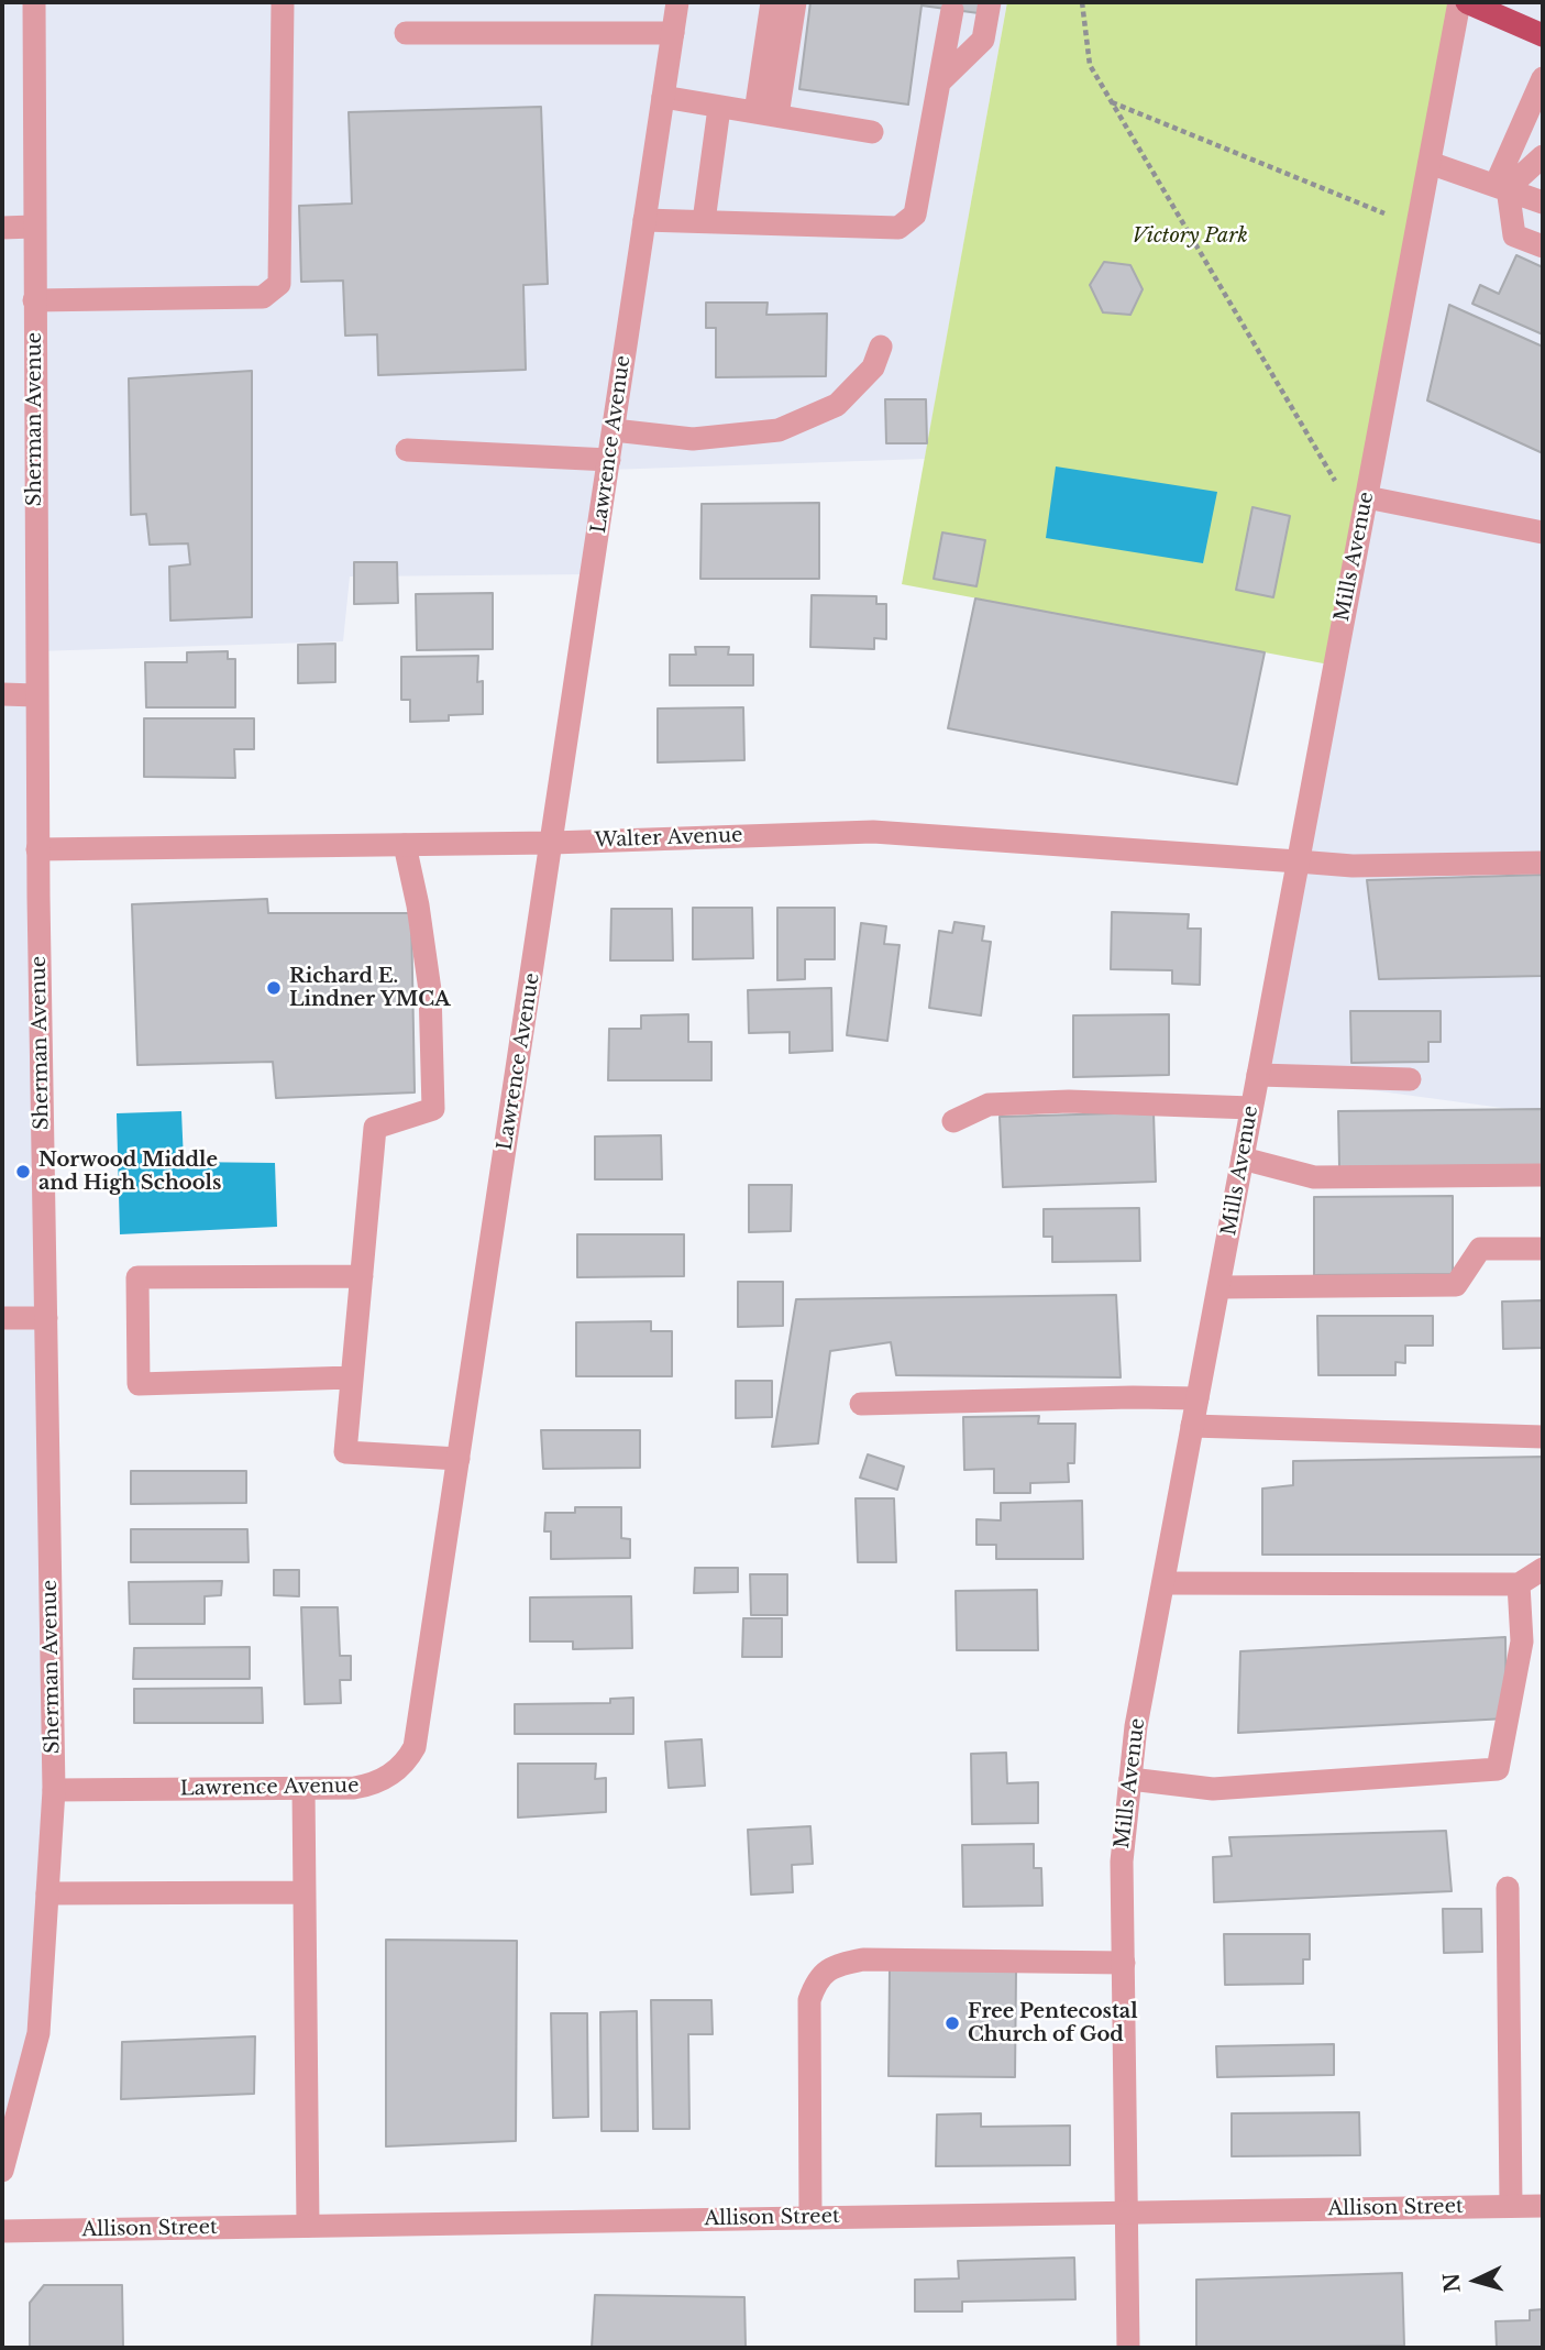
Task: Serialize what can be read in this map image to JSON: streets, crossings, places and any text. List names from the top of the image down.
{
  "streets": {
    "street": [
      "Sherman Avenue",
      "Lawrence Avenue",
      "Mills Avenue",
      "Walter Avenue",
      "Allison Street"
    ]
  },
  "crossings": [
    ["Sherman Avenue", "Lawrence Avenue"],
    ["Sherman Avenue", "Walter Avenue"],
    ["Lawrence Avenue", "Walter Avenue"],
    ["Mills Avenue", "Walter Avenue"],
    ["Mills Avenue", "Allison Street"]
  ],
  "parks": ["Victory Park"],
  "places": ["Richard E. Lindner YMCA", "Norwood Middle and High Schools", "Free Pentecostal Church of God"],
  "north": "left"
}
